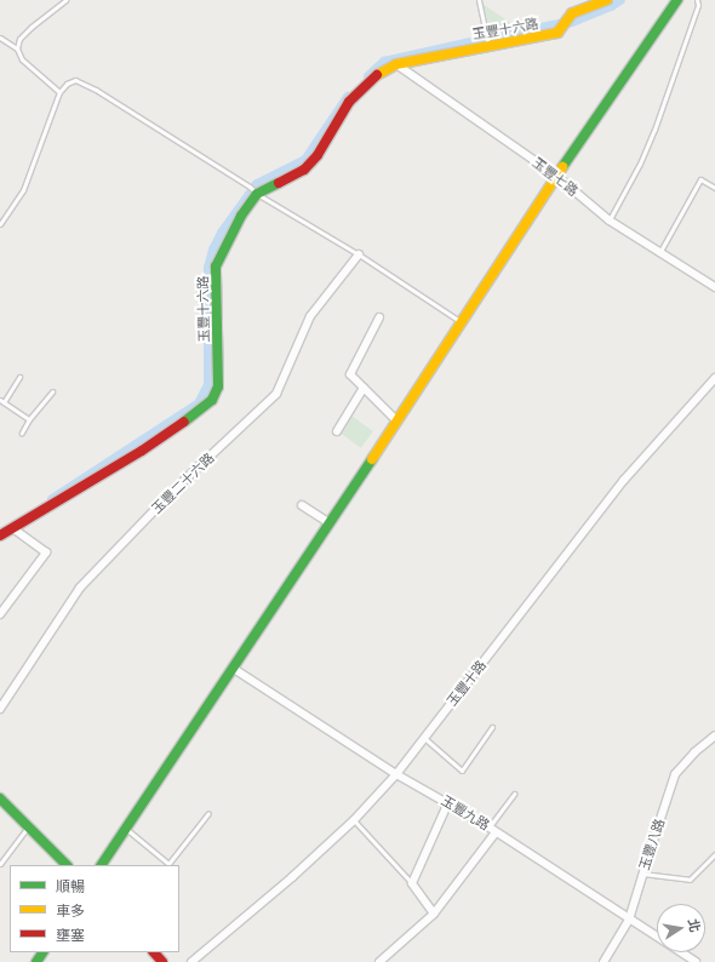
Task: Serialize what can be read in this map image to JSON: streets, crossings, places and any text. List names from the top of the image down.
{
  "streets": {
    "main road": ["玉豐十六路"],
    "street": [
      "玉豐七路",
      "玉豐二十六路",
      "玉豐十路",
      "玉豐九路",
      "玉豐八路"
    ]
  },
  "crossings": [
    ["玉豐十六路", "玉豐七路"],
    ["玉豐十路", "玉豐九路"],
    ["玉豐九路", "玉豐八路"]
  ],
  "legend": ["順暢", "車多", "壅塞"],
  "north": "right"
}
